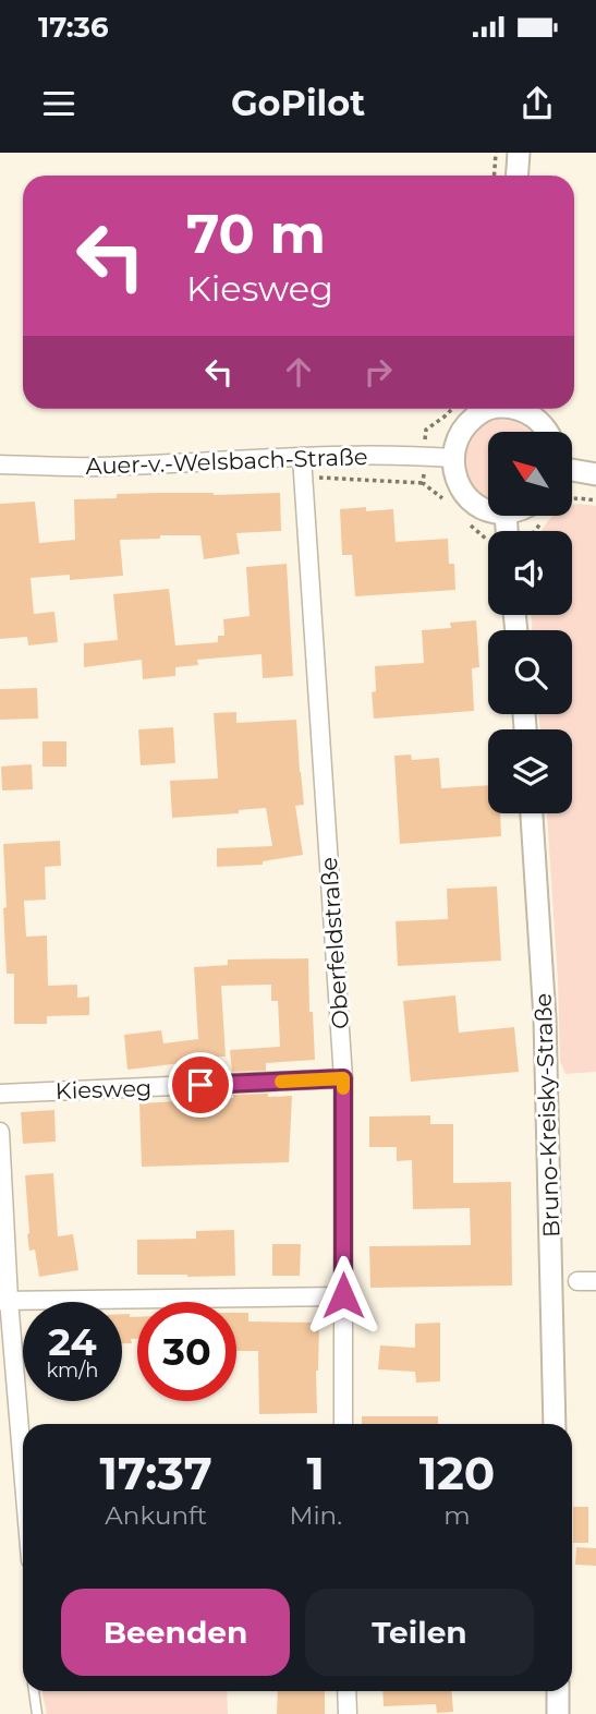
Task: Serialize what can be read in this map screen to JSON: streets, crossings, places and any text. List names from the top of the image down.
{
  "streets": {
    "street": [
      "Auer-v.-Welsbach-Straße",
      "Oberfeldstraße",
      "Kiesweg",
      "Bruno-Kreisky-Straße"
    ]
  },
  "crossings": [
    ["Auer-v.-Welsbach-Straße", "Oberfeldstraße"],
    ["Oberfeldstraße", "Kiesweg"]
  ],
  "north": "top left",
  "page": {
    "status": "17:36",
    "header": "GoPilot",
    "turn": ["70 m", "Kiesweg"],
    "speed": "24 km/h",
    "limit": "30",
    "eta": [
      "17:37",
      "Ankunft",
      "1",
      "Min.",
      "120",
      "m"
    ],
    "buttons": ["Beenden", "Teilen"]
  }
}
